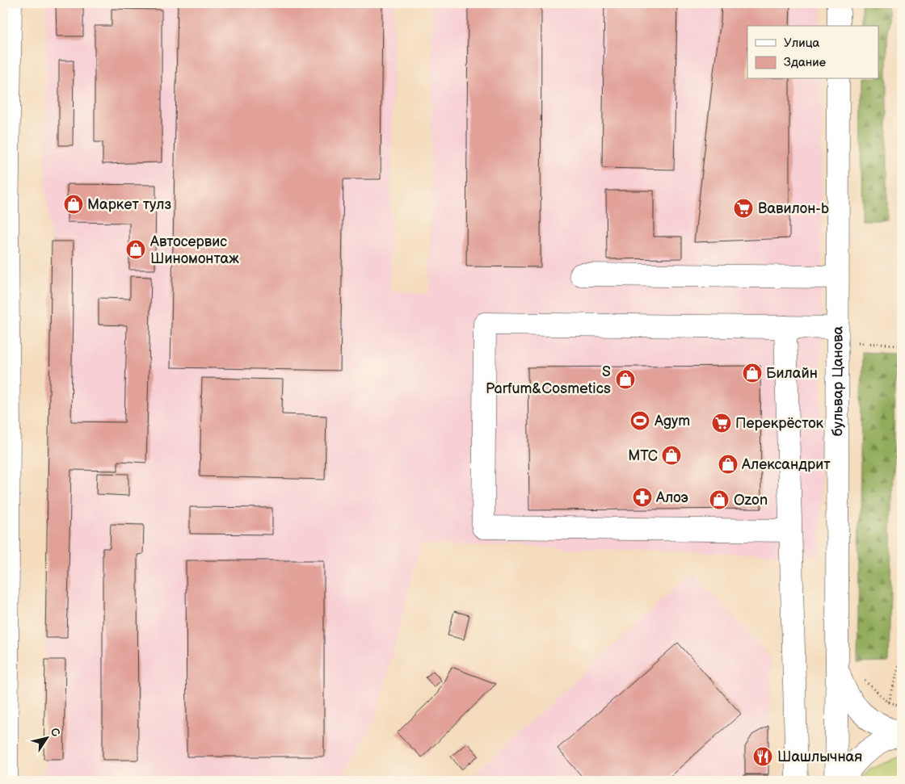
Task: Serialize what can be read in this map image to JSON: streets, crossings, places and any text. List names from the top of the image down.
{
  "streets": {
    "street": ["бульвар Цанова"]
  },
  "places": {
    "shop": [
      "Маркет тулз",
      "Автосервис Шиномонтаж",
      "Билайн",
      "S Parfum&Cosmetics",
      "МТС",
      "Александрит",
      "Ozon"
    ],
    "supermarket": ["Вавилон-b", "Перекрёсток"],
    "sports": ["Agym"],
    "pharmacy": ["Алоэ"],
    "restaurant": ["Шашлычная"]
  },
  "legend": ["Улица", "Здание"],
  "north": "top right"
}
